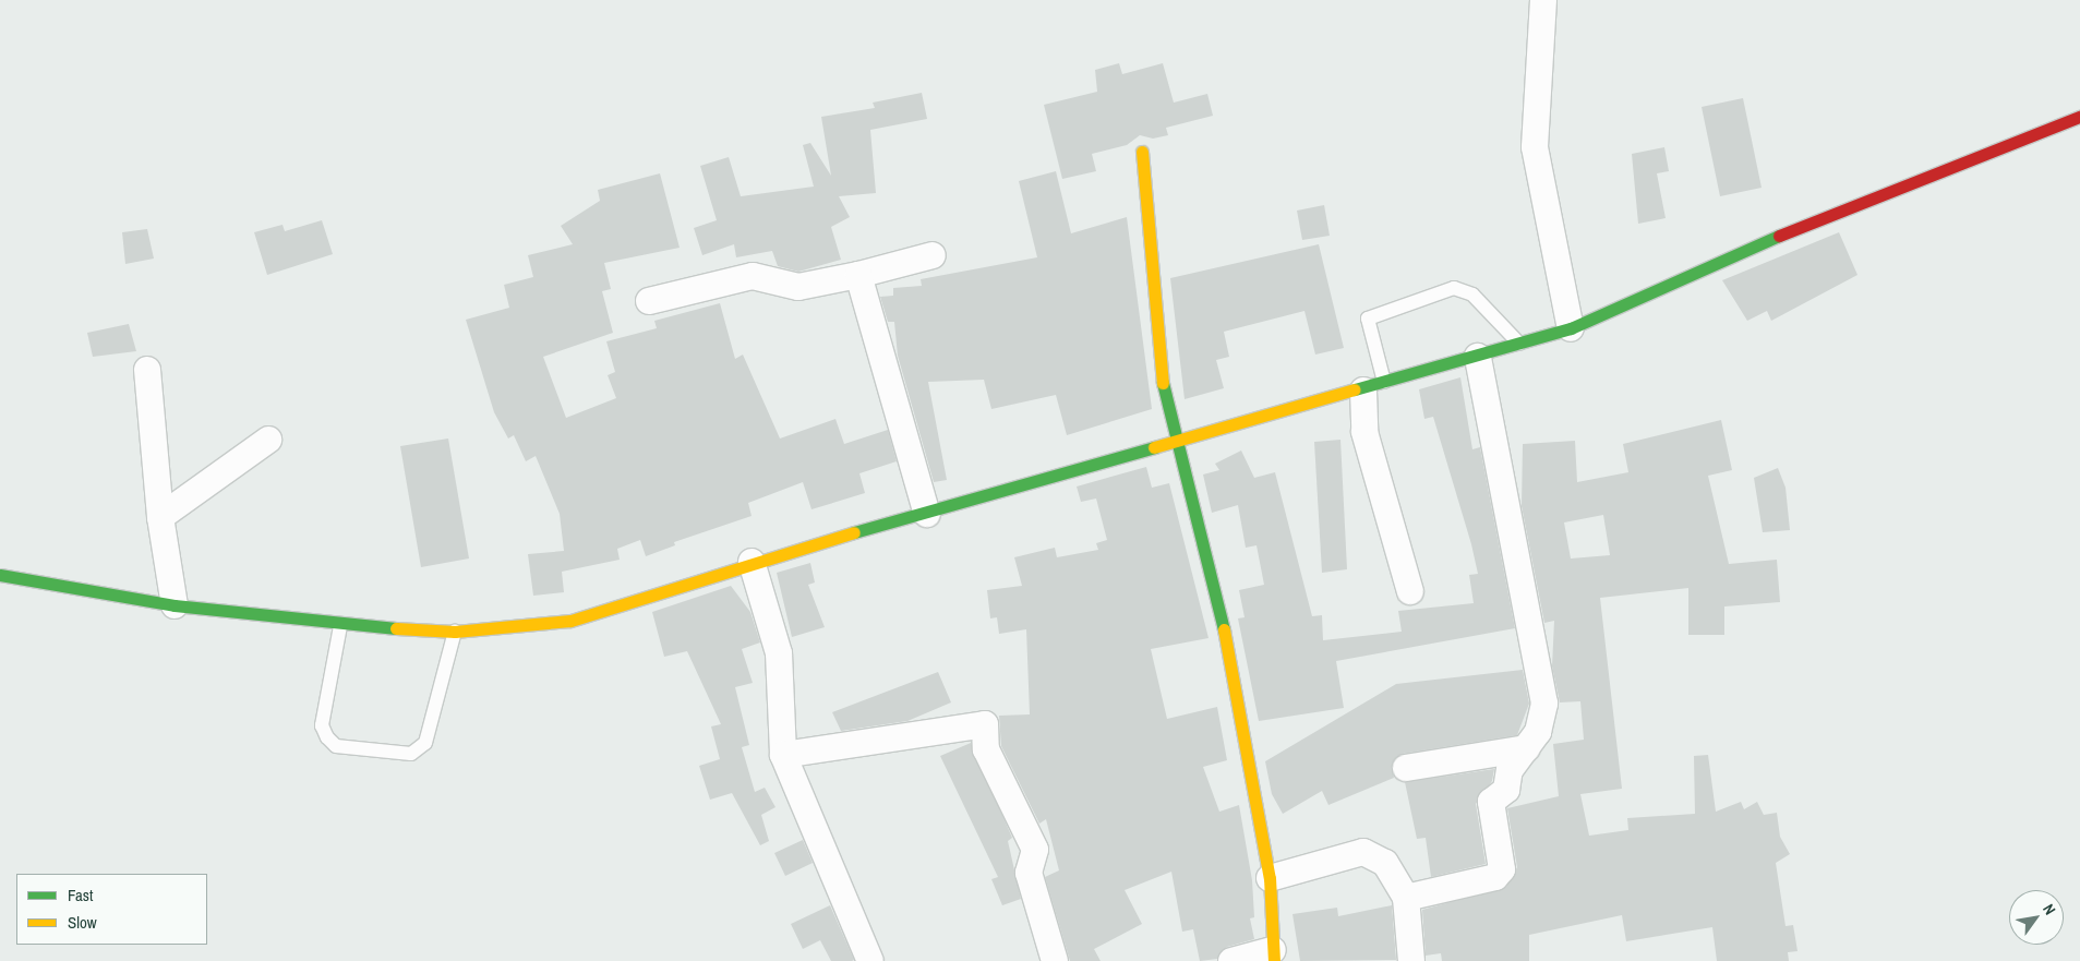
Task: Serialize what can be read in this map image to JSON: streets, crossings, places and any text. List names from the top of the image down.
{
  "legend": ["Fast", "Slow"],
  "north": "top right"
}
